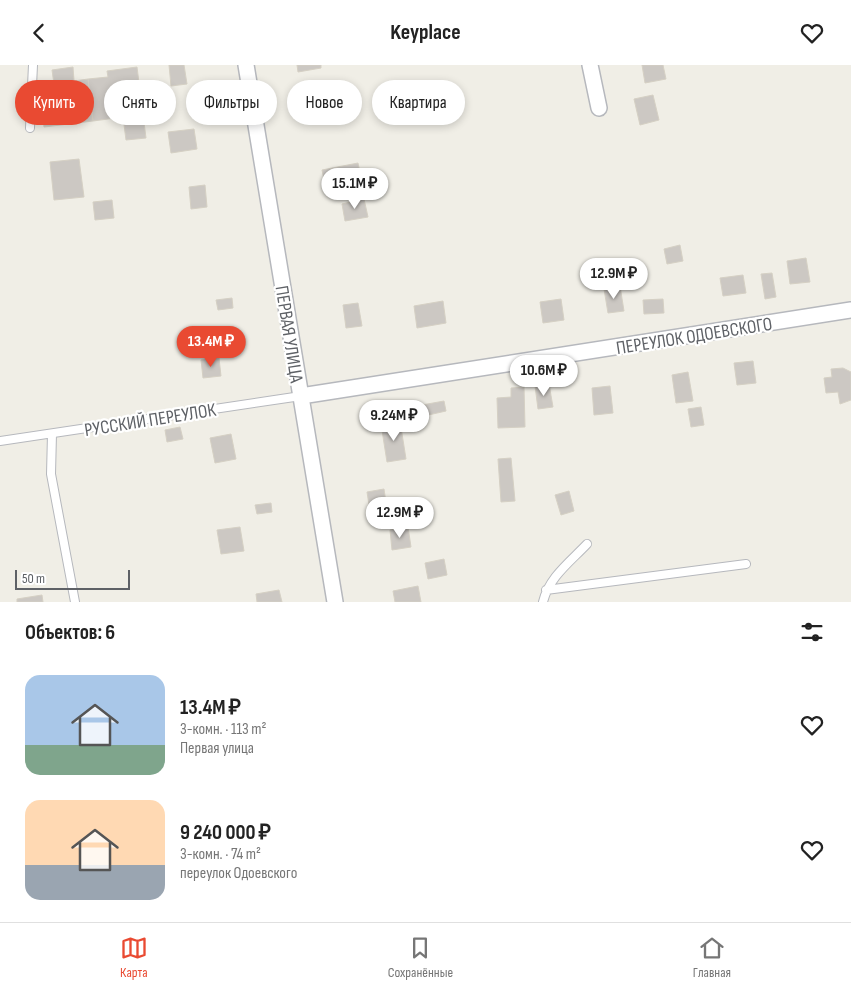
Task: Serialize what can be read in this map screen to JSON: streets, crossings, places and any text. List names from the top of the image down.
{
  "streets": {
    "street": ["ПЕРВАЯ УЛИЦА", "ПЕРЕУЛОК ОДОЕВСКОГО"],
    "lane": ["РУССКИЙ ПЕРЕУЛОК"]
  },
  "crossings": [
    ["ПЕРВАЯ УЛИЦА", "ПЕРЕУЛОК ОДОЕВСКОГО"],
    ["ПЕРВАЯ УЛИЦА", "РУССКИЙ ПЕРЕУЛОК"],
    ["ПЕРЕУЛОК ОДОЕВСКОГО", "РУССКИЙ ПЕРЕУЛОК"]
  ],
  "scale_bar": "50 m",
  "page": {
    "header": "Keyplace",
    "chip": [
      "Купить",
      "Снять",
      "Фильтры",
      "Новое",
      "Квартира"
    ],
    "price": [
      "15.1M ₽",
      "12.9M ₽",
      "13.4M ₽",
      "10.6M ₽",
      "9.24M ₽",
      "12.9M ₽"
    ],
    "scale": "50 m",
    "heading": "Объектов: 6",
    "list": [
      {
        "name": "13.4M ₽",
        "note": "3-комн. · 113 m² · Первая улица"
      },
      {
        "name": "9 240 000 ₽",
        "note": "3-комн. · 74 m² · переулок Одоевского"
      }
    ],
    "tabs": ["Карта", "Сохранённые", "Главная"]
  }
}
